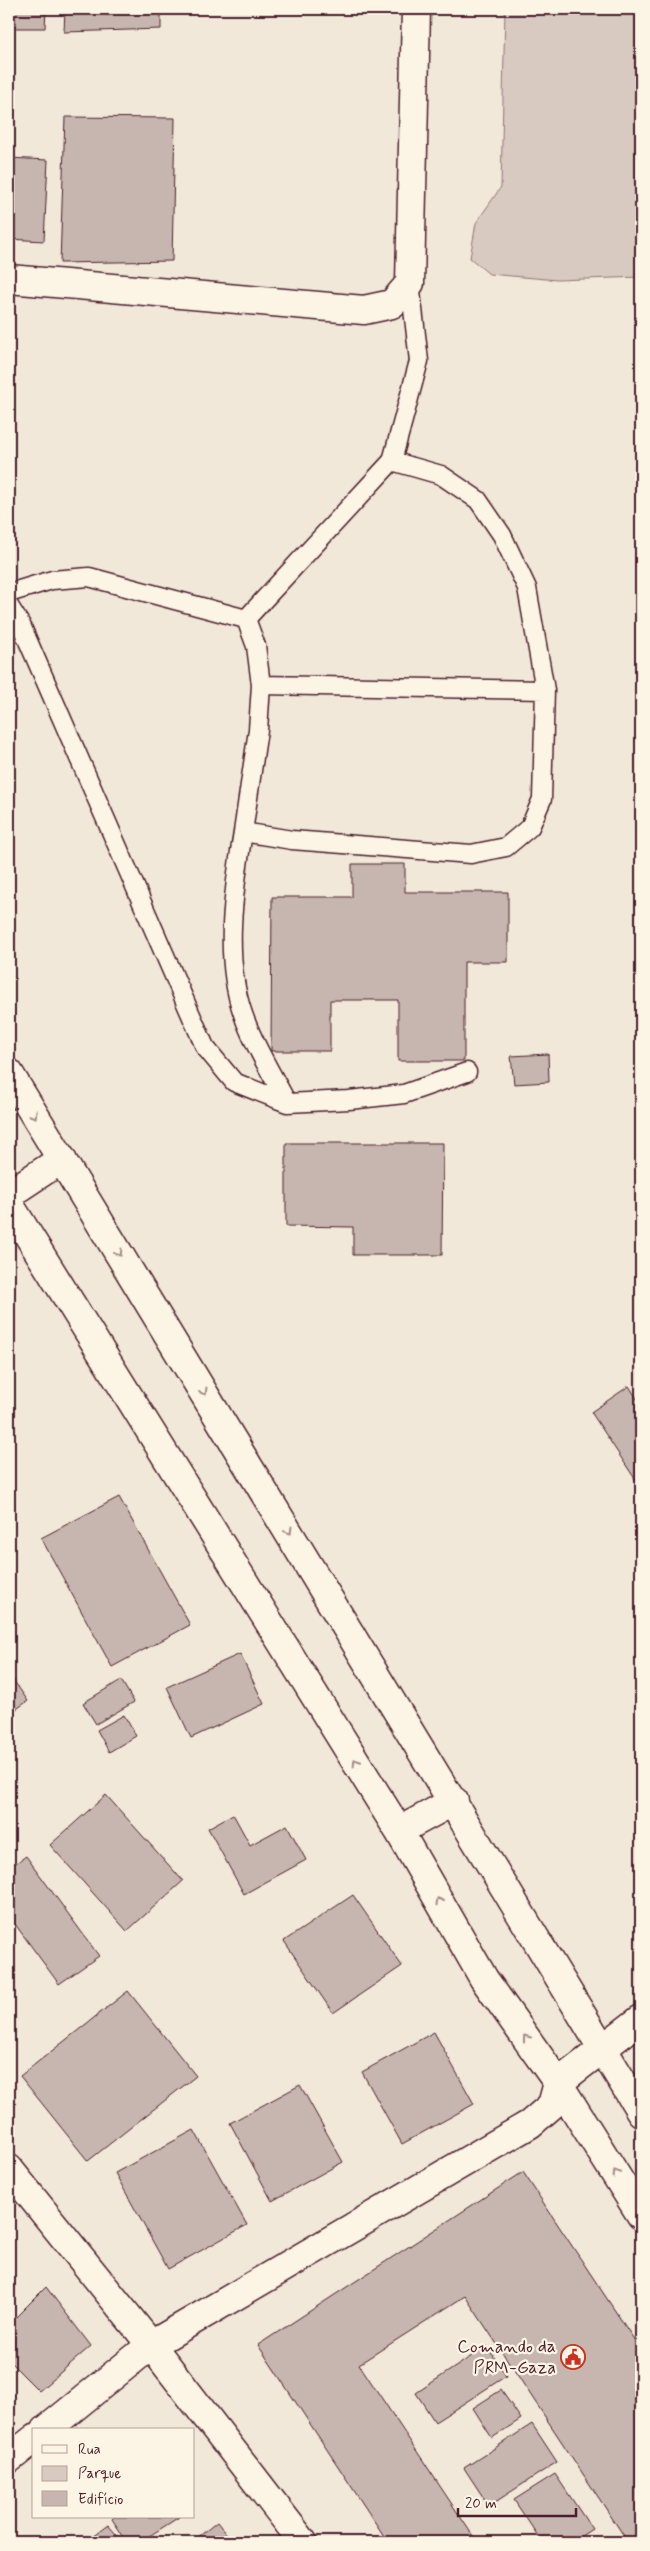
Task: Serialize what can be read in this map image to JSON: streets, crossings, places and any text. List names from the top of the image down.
{
  "places": {
    "public building": ["Comando da PRM-Gaza"]
  },
  "legend": ["Rua", "Parque", "Edifício"],
  "scale_bar": "20 m"
}
